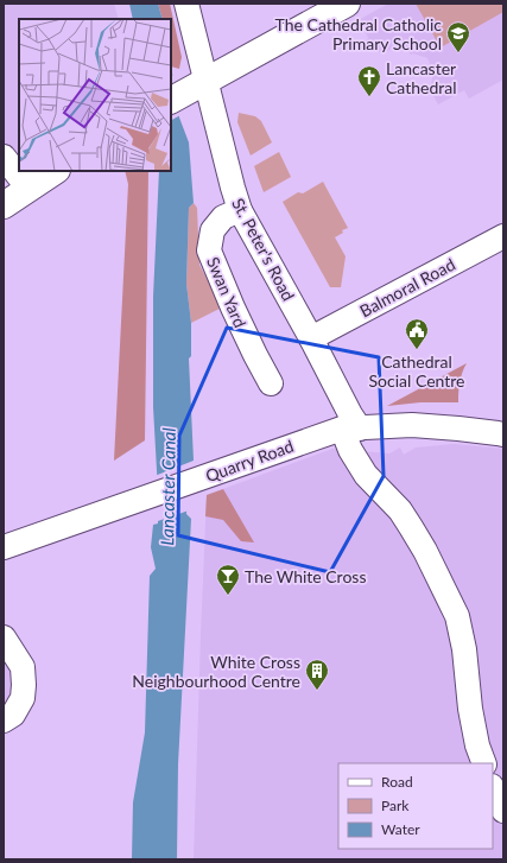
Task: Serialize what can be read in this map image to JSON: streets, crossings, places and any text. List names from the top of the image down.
{
  "streets": {
    "street": [
      "St. Peter's Road",
      "Balmoral Road",
      "Swan Yard",
      "Quarry Road"
    ]
  },
  "crossings": [
    ["St. Peter's Road", "Balmoral Road"],
    ["St. Peter's Road", "Swan Yard"],
    ["St. Peter's Road", "Quarry Road"]
  ],
  "water": ["Lancaster Canal"],
  "places": {
    "school or university": ["The Cathedral Catholic Primary School"],
    "church": ["Lancaster Cathedral"],
    "public building": ["Cathedral Social Centre"],
    "bar": ["The White Cross"],
    "building": ["White Cross Neighbourhood Centre"]
  },
  "legend": ["Road", "Park", "Water"]
}
